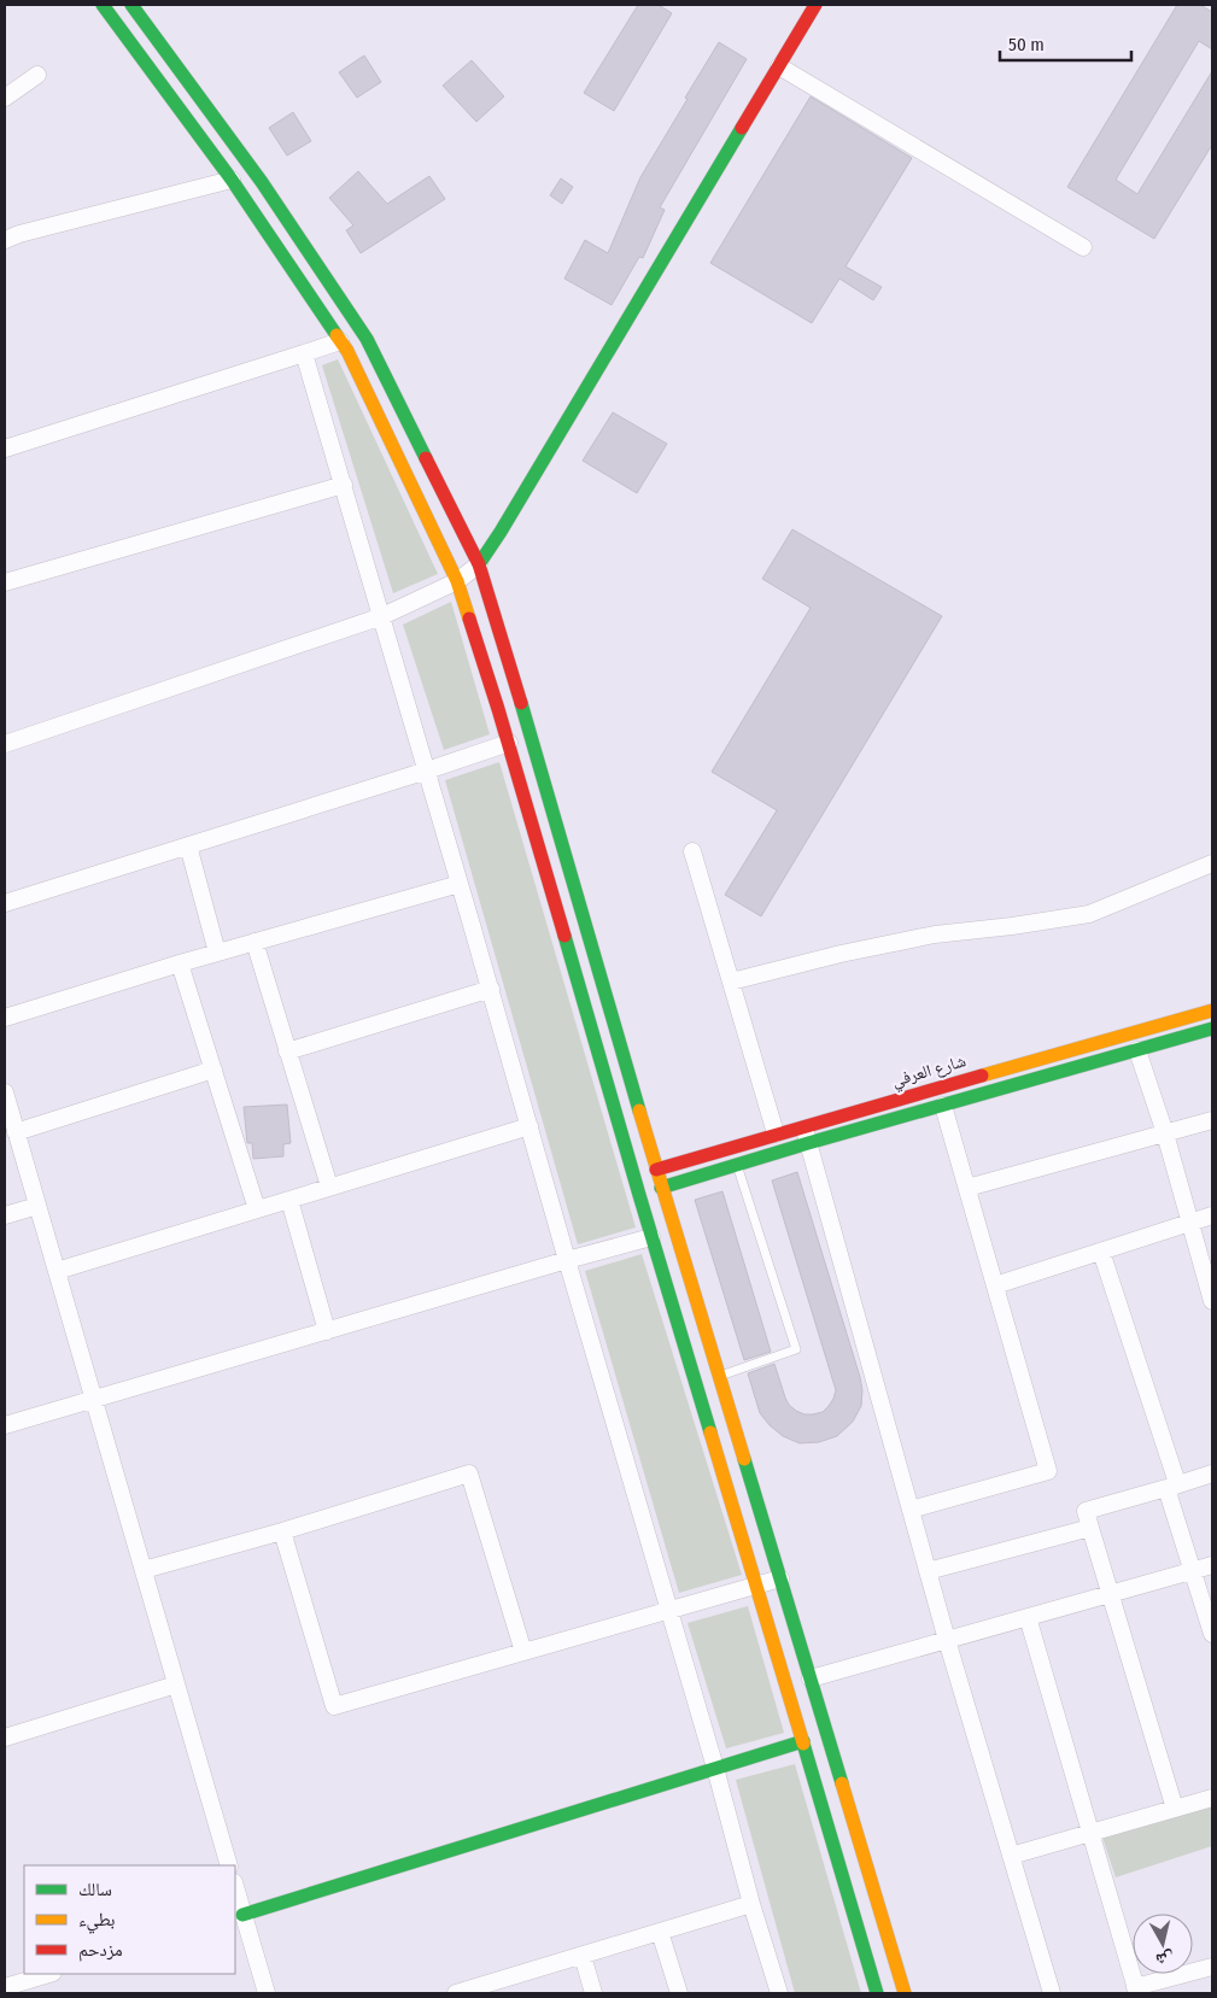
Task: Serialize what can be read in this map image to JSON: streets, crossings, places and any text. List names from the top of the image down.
{
  "streets": {
    "main road": ["شارع العرفي"]
  },
  "legend": ["سالك", "بطيء", "مزدحم"],
  "scale_bar": "50 m",
  "north": "bottom"
}
